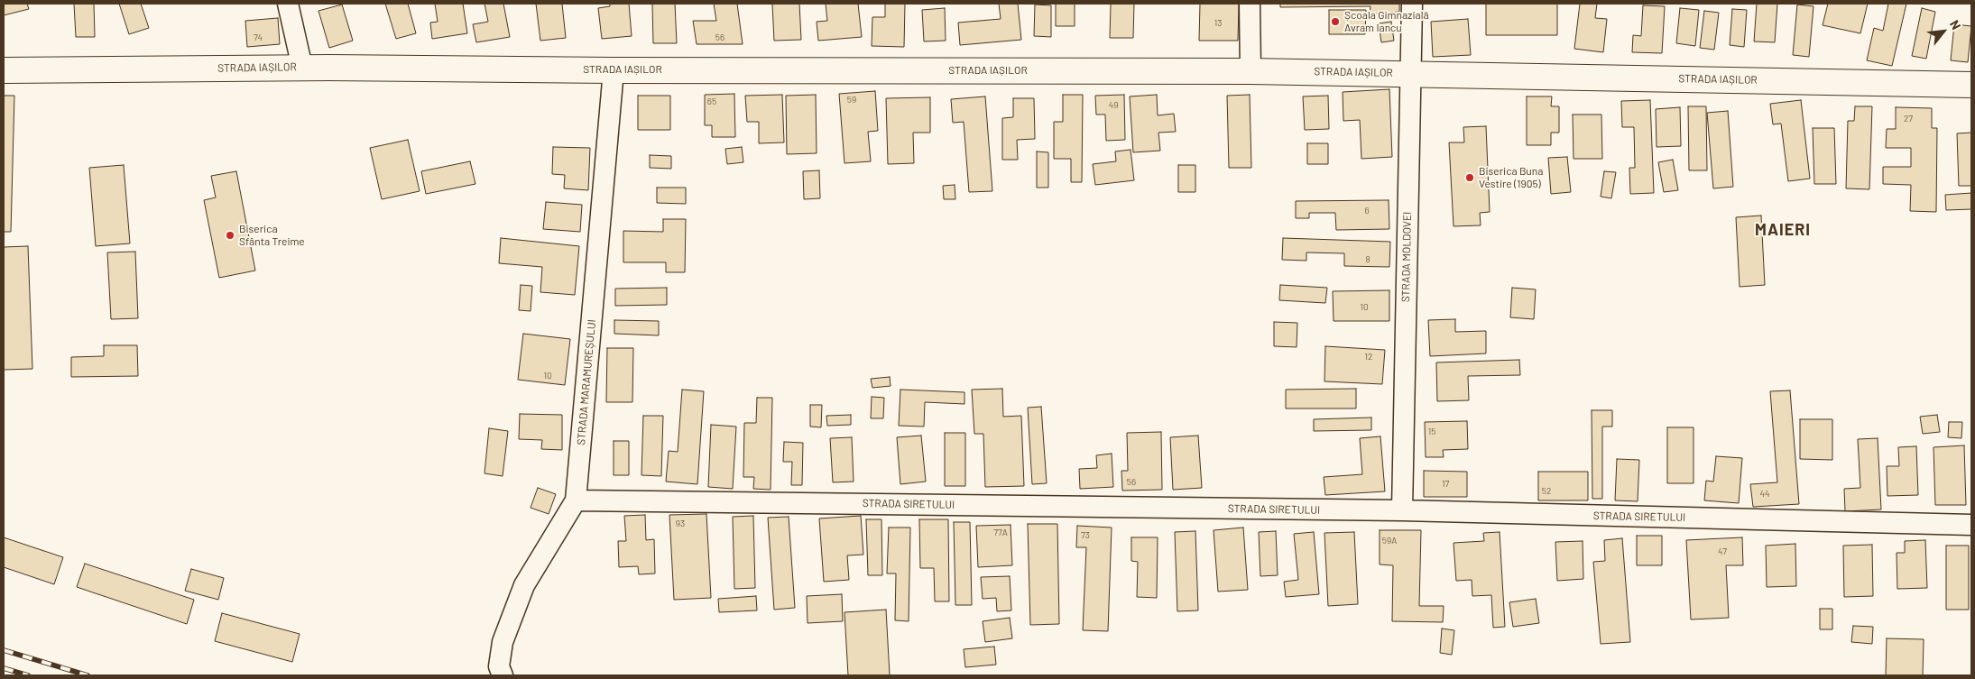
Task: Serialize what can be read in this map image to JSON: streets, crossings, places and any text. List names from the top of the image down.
{
  "streets": {
    "street": [
      "STRADA IAȘILOR",
      "STRADA MOLDOVEI",
      "STRADA MARAMUREȘULUI",
      "STRADA SIRETULUI"
    ]
  },
  "crossings": [
    ["STRADA IAȘILOR", "STRADA MOLDOVEI"],
    ["STRADA IAȘILOR", "STRADA MARAMUREȘULUI"],
    ["STRADA MOLDOVEI", "STRADA SIRETULUI"],
    ["STRADA MARAMUREȘULUI", "STRADA SIRETULUI"]
  ],
  "districts": ["MAIERI"],
  "places": ["Școala Gimnazială Avram Iancu", "Biserica Buna Vestire (1905)", "Biserica Sfânta Treime"],
  "house_numbers": [
    "13",
    "74",
    "56",
    "59",
    "65",
    "49",
    "27",
    "6",
    "8",
    "10",
    "12",
    "10",
    "15",
    "56",
    "17",
    "52",
    "44",
    "93",
    "77A",
    "73",
    "59A",
    "47"
  ],
  "north": "top right"
}
